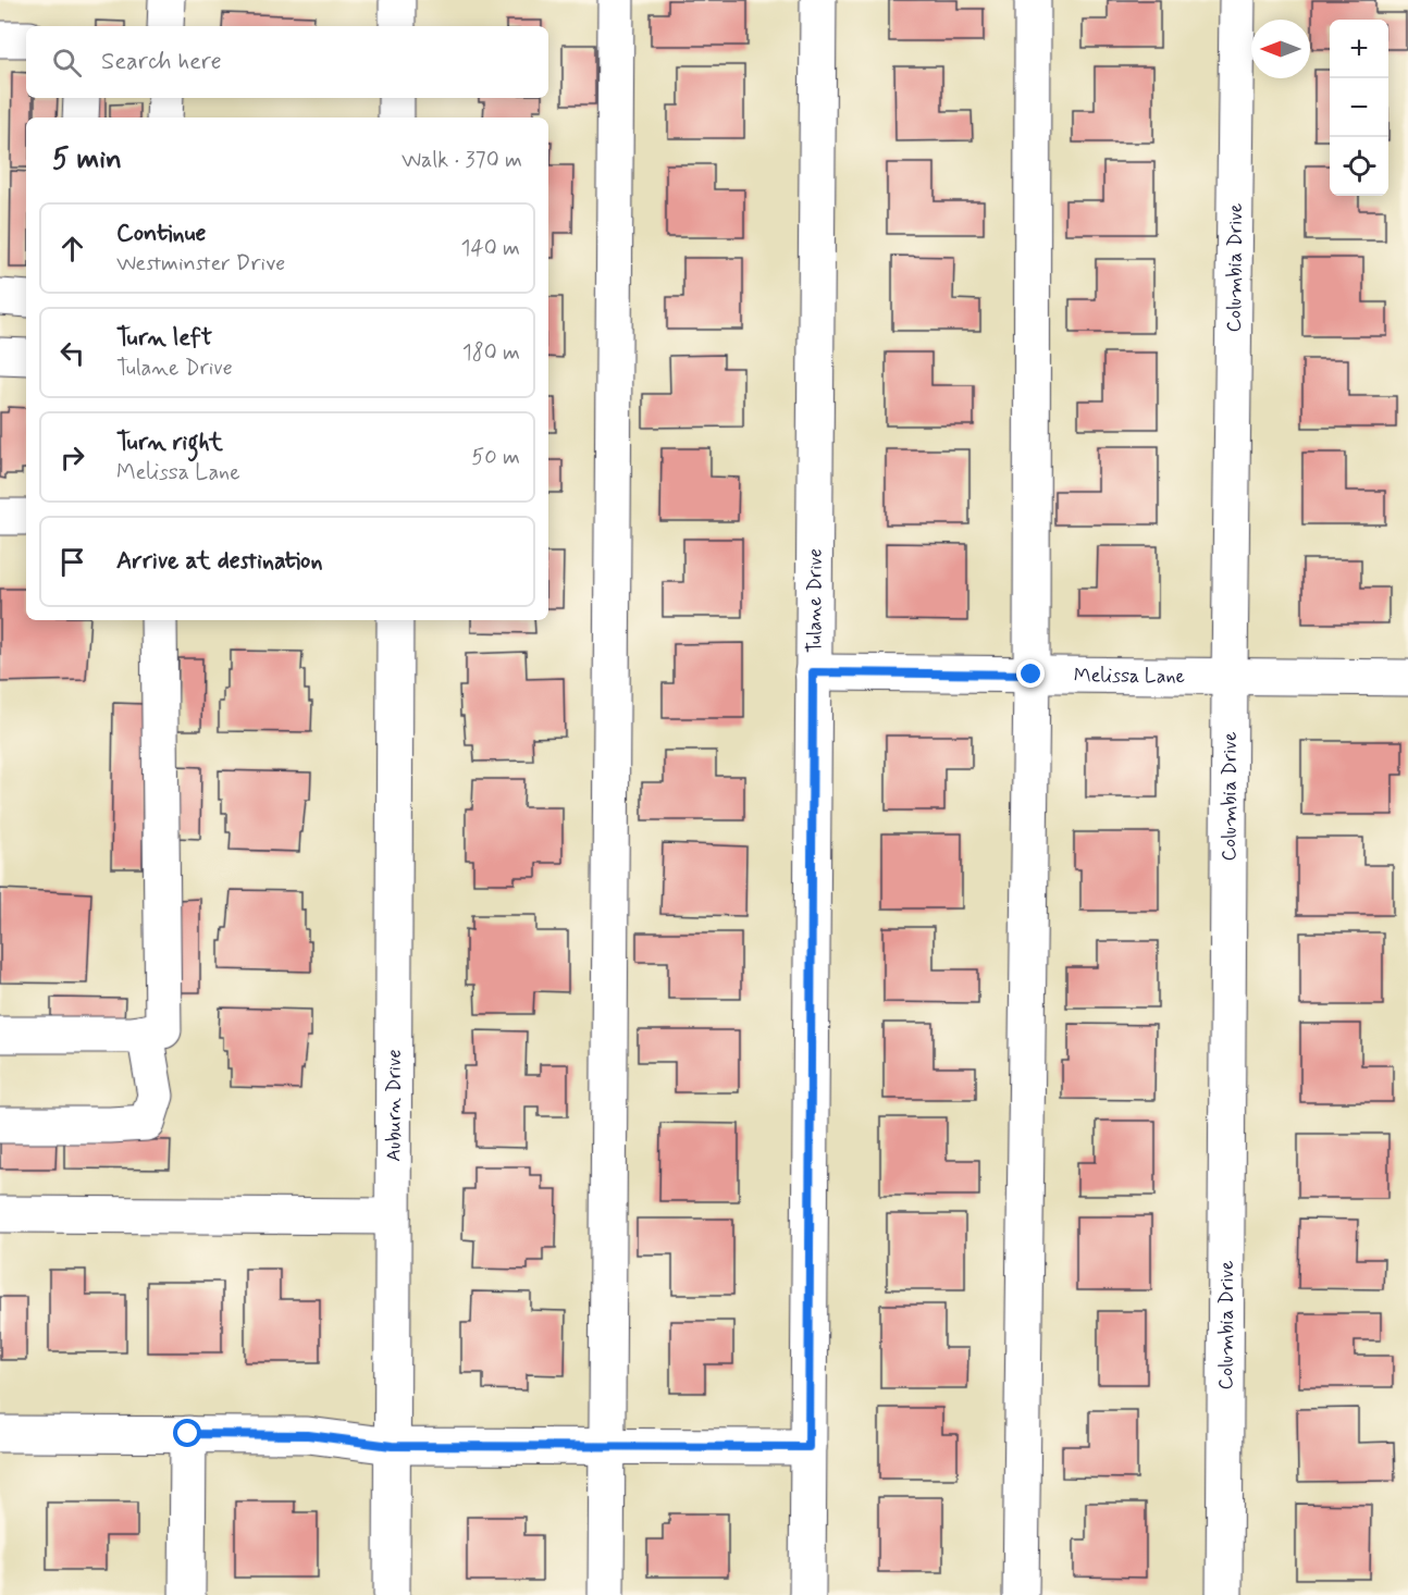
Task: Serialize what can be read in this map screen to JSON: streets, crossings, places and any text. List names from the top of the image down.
{
  "streets": {
    "street": [
      "Columbia Drive",
      "Tulane Drive",
      "Melissa Lane",
      "Auburn Drive"
    ]
  },
  "crossings": [
    ["Columbia Drive", "Melissa Lane"],
    ["Tulane Drive", "Melissa Lane"]
  ],
  "north": "left",
  "page": {
    "map_buttons": ["+", "−"],
    "search": "Search here",
    "heading": ["5 min", "Walk · 370 m"],
    "list": [
      ["Continue", "Westminster Drive", "140 m"],
      ["Turn left", "Tulane Drive", "180 m"],
      ["Turn right", "Melissa Lane", "50 m"],
      "Arrive at destination"
    ]
  }
}
